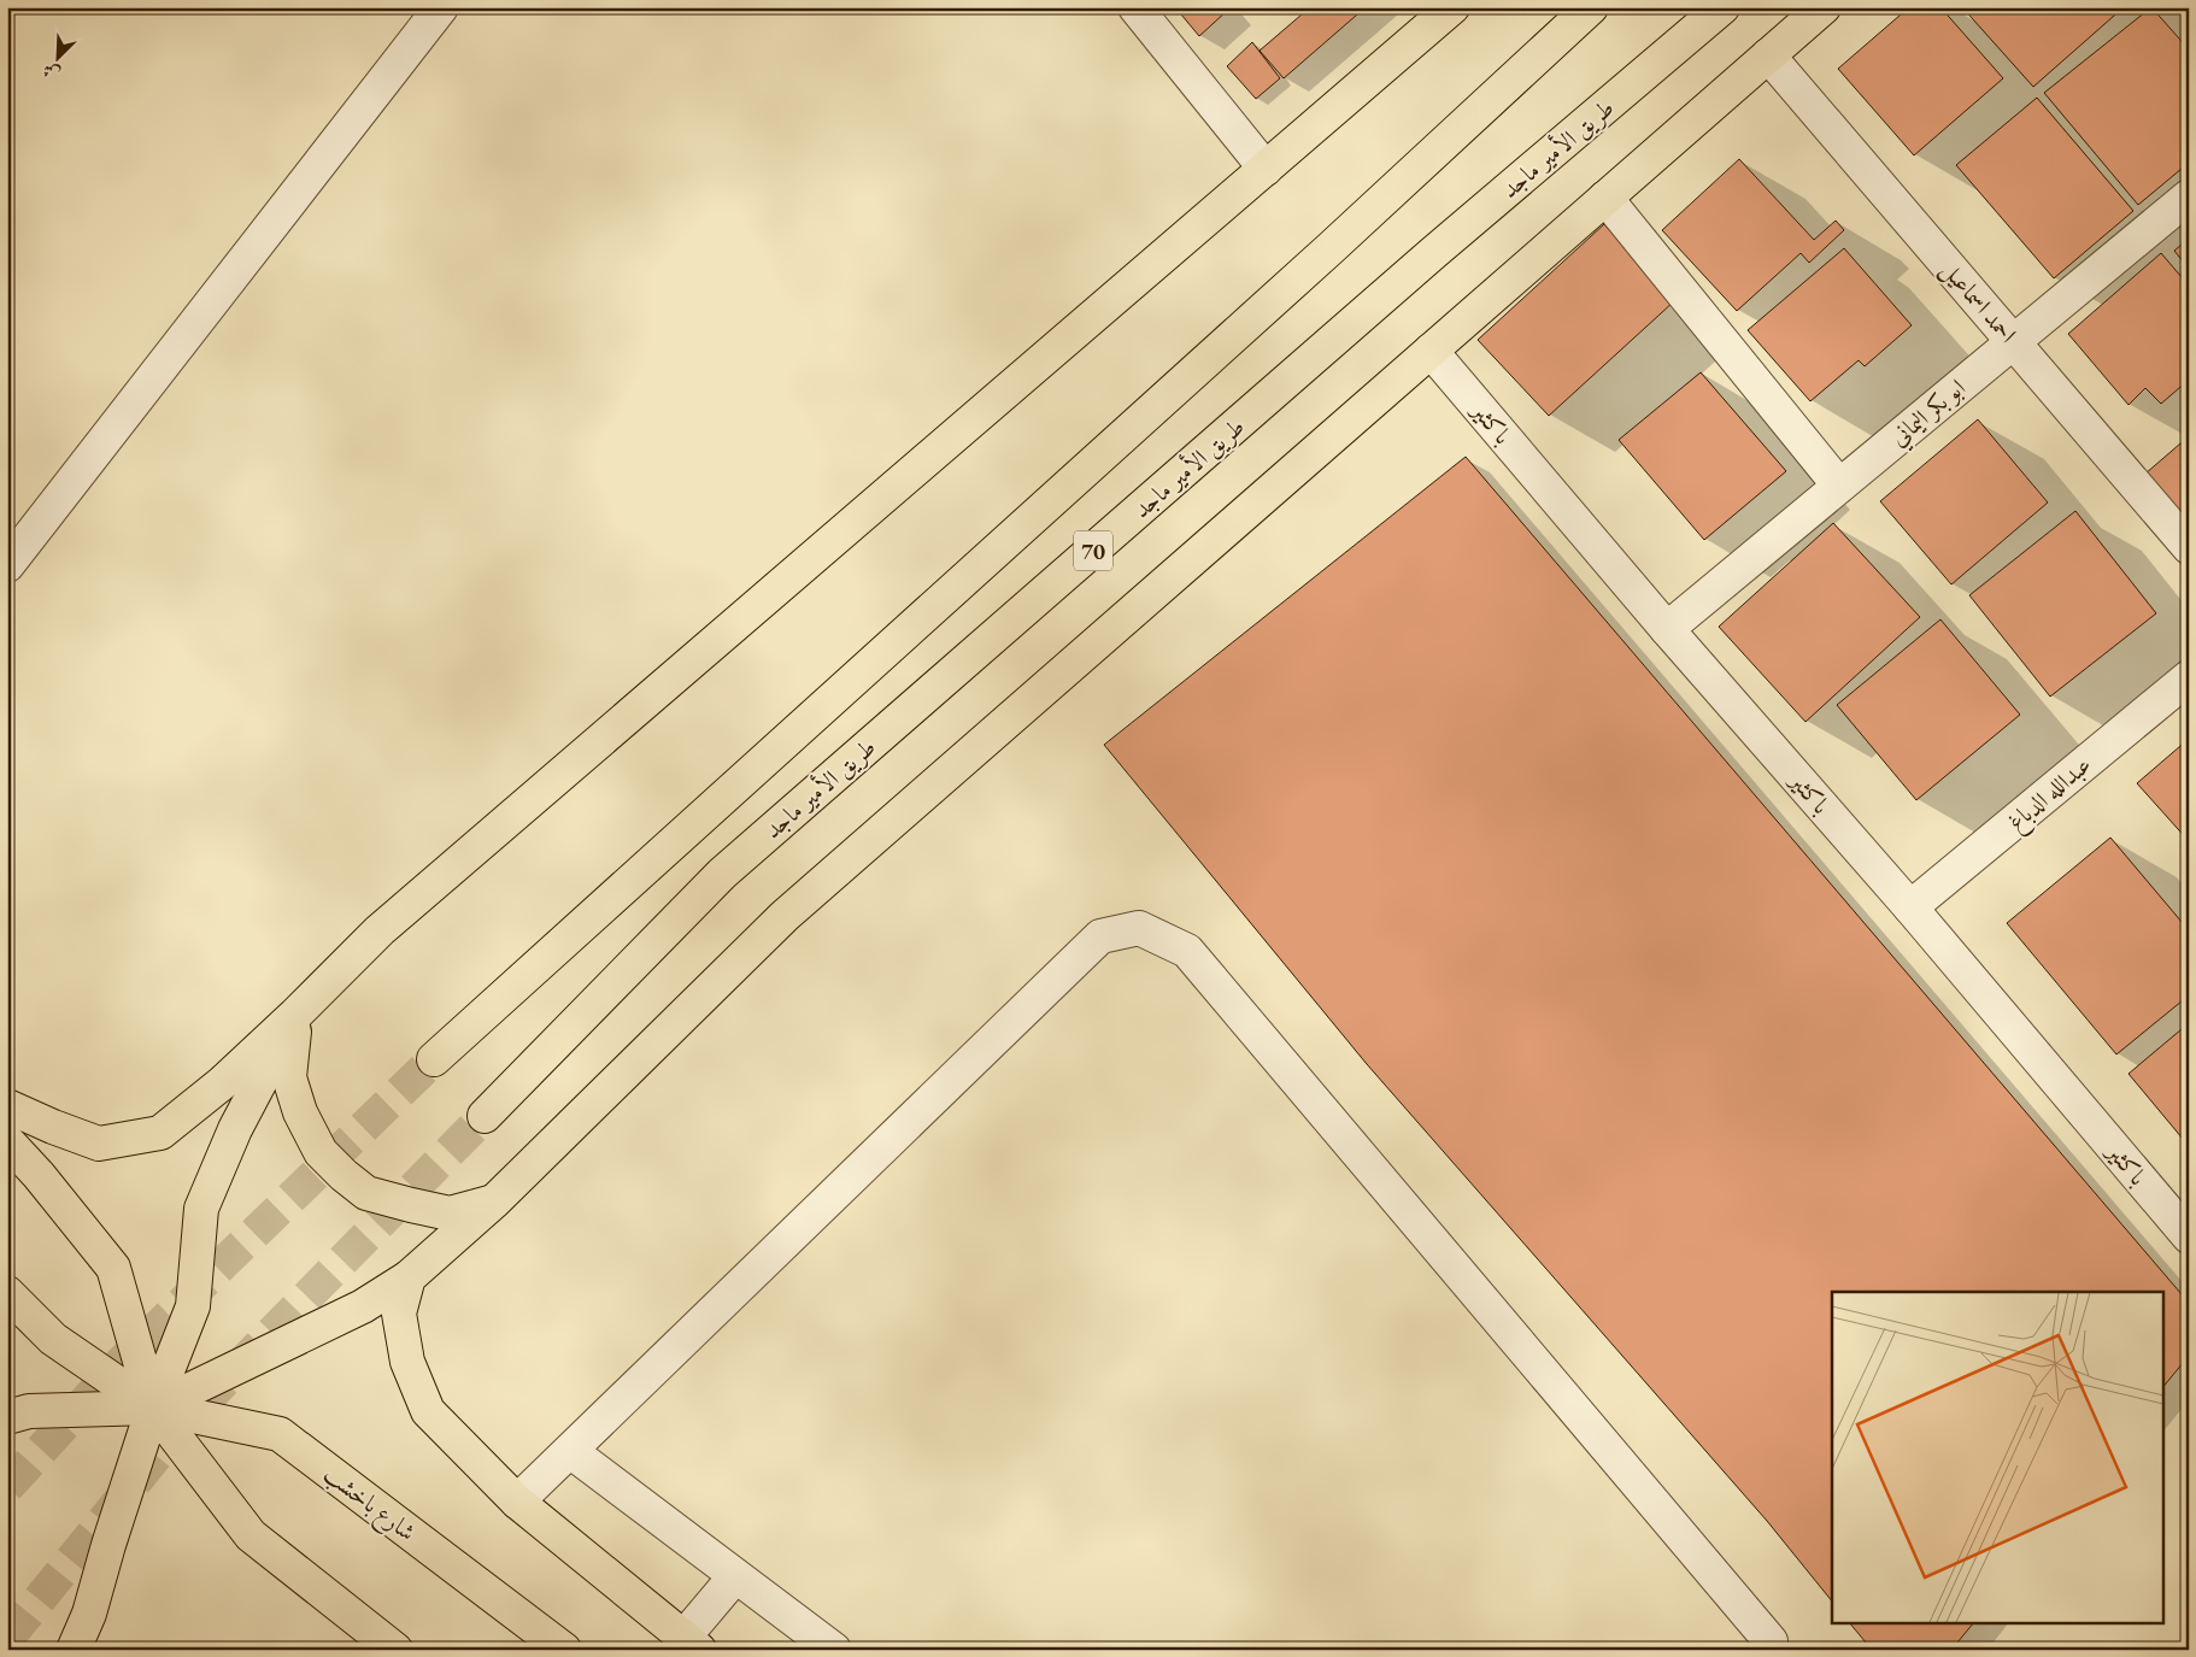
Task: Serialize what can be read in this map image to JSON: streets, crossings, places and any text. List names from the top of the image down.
{
  "streets": {
    "main road": ["طريق الأمير ماجد", "70", "شارع باخشب"],
    "street": [
      "احمد اسماعيل",
      "ابو بكر اليماني",
      "باكثير",
      "عبدالله الدباغ"
    ]
  },
  "crossings": [
    ["احمد اسماعيل", "ابو بكر اليماني"],
    ["ابو بكر اليماني", "باكثير"],
    ["باكثير", "عبدالله الدباغ"]
  ],
  "north": "bottom left"
}
